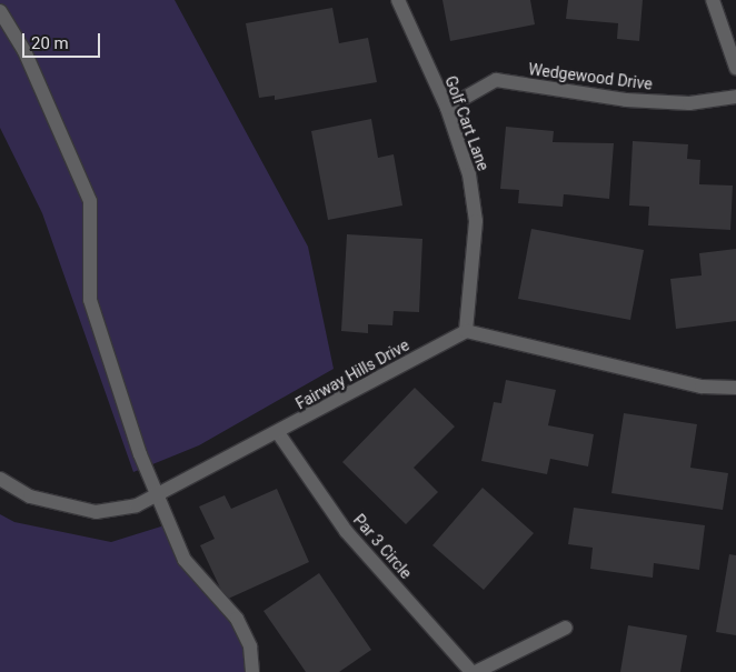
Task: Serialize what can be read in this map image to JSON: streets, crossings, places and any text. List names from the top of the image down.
{
  "streets": {
    "street": [
      "Wedgewood Drive",
      "Golf Cart Lane",
      "Fairway Hills Drive",
      "Par 3 Circle"
    ]
  },
  "crossings": [
    ["Wedgewood Drive", "Golf Cart Lane"],
    ["Golf Cart Lane", "Fairway Hills Drive"],
    ["Fairway Hills Drive", "Par 3 Circle"]
  ],
  "scale_bar": "20 m"
}
